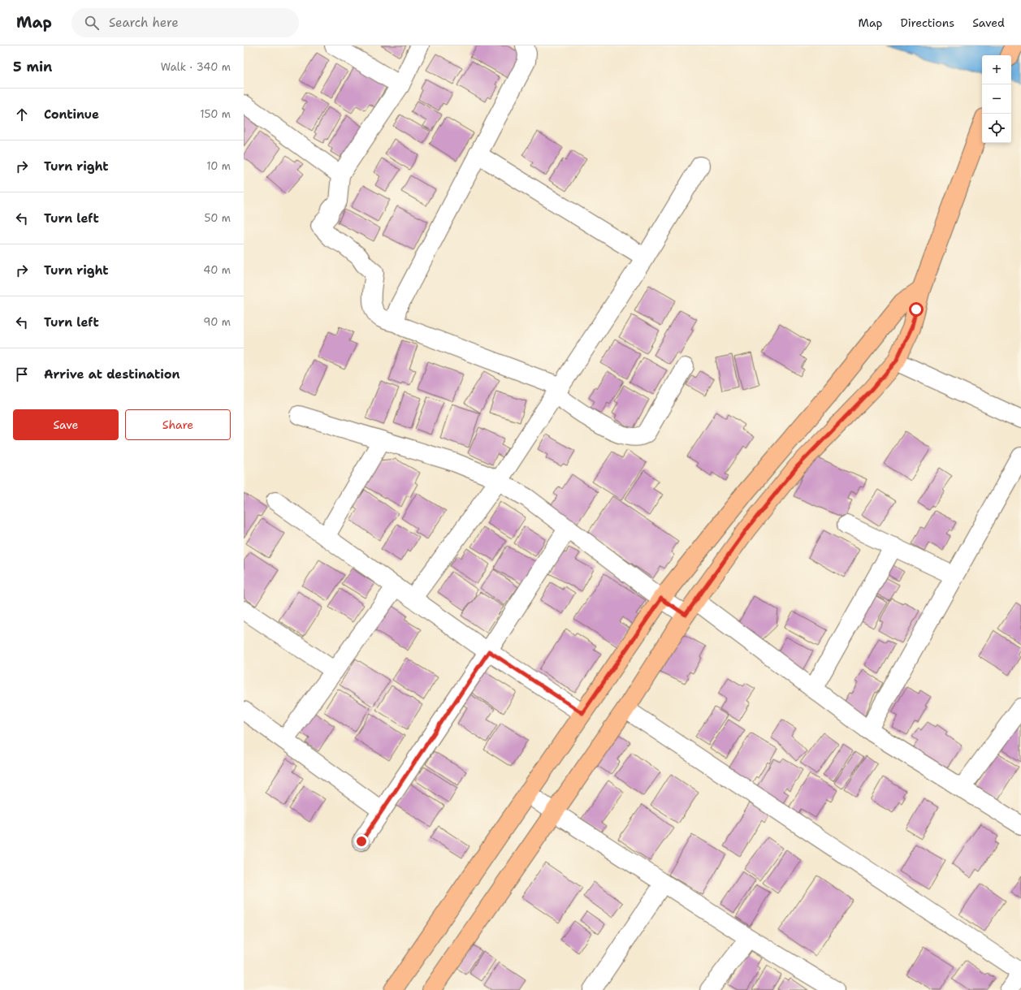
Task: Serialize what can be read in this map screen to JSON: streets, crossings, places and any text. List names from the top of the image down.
{
  "page": {
    "header": "Map",
    "search": "Search here",
    "nav": ["Map", "Directions", "Saved"],
    "heading": ["5 min", "Walk · 340 m"],
    "map_buttons": ["+", "−"],
    "list": [
      ["Continue", "150 m"],
      ["Turn right", "10 m"],
      ["Turn left", "50 m"],
      ["Turn right", "40 m"],
      ["Turn left", "90 m"],
      "Arrive at destination"
    ],
    "buttons": ["Save", "Share"]
  }
}
